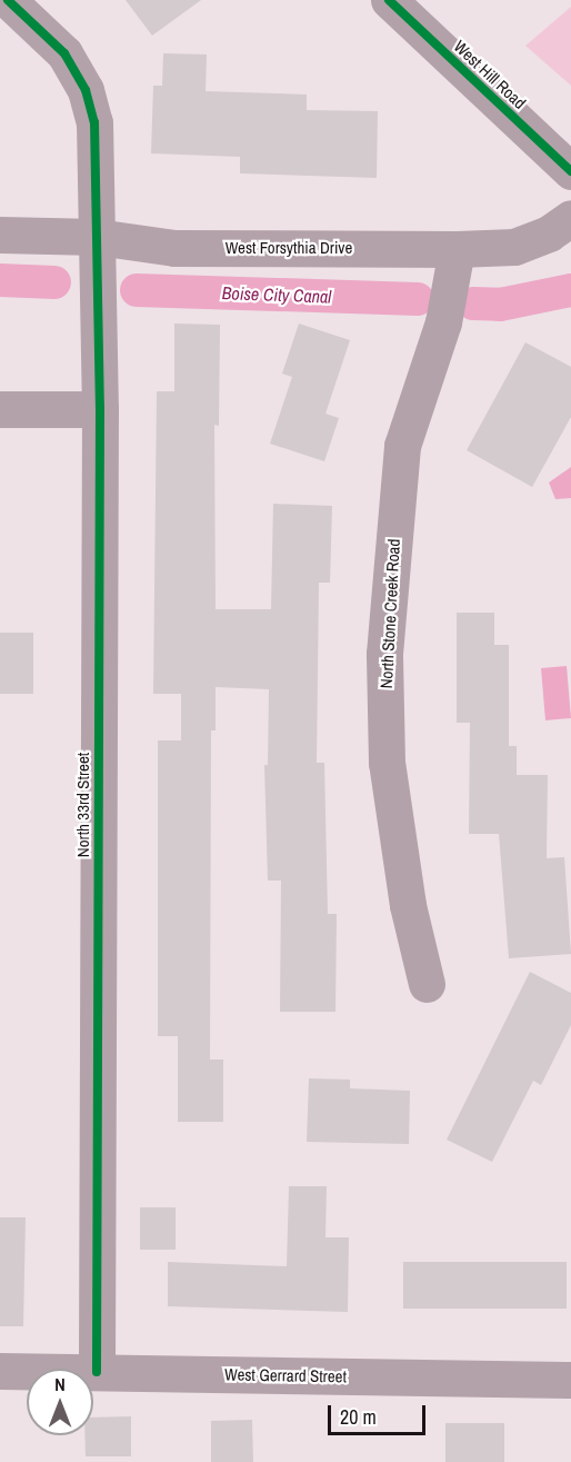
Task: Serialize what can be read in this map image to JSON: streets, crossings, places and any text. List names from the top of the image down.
{
  "streets": {
    "street": [
      "West Hill Road",
      "West Forsythia Drive",
      "North Stone Creek Road",
      "North 33rd Street",
      "West Gerrard Street"
    ]
  },
  "crossings": [
    ["West Forsythia Drive", "North Stone Creek Road"],
    ["West Forsythia Drive", "North 33rd Street"],
    ["North 33rd Street", "West Gerrard Street"]
  ],
  "water": ["Boise City Canal"],
  "scale_bar": "20 m",
  "north": "top"
}
